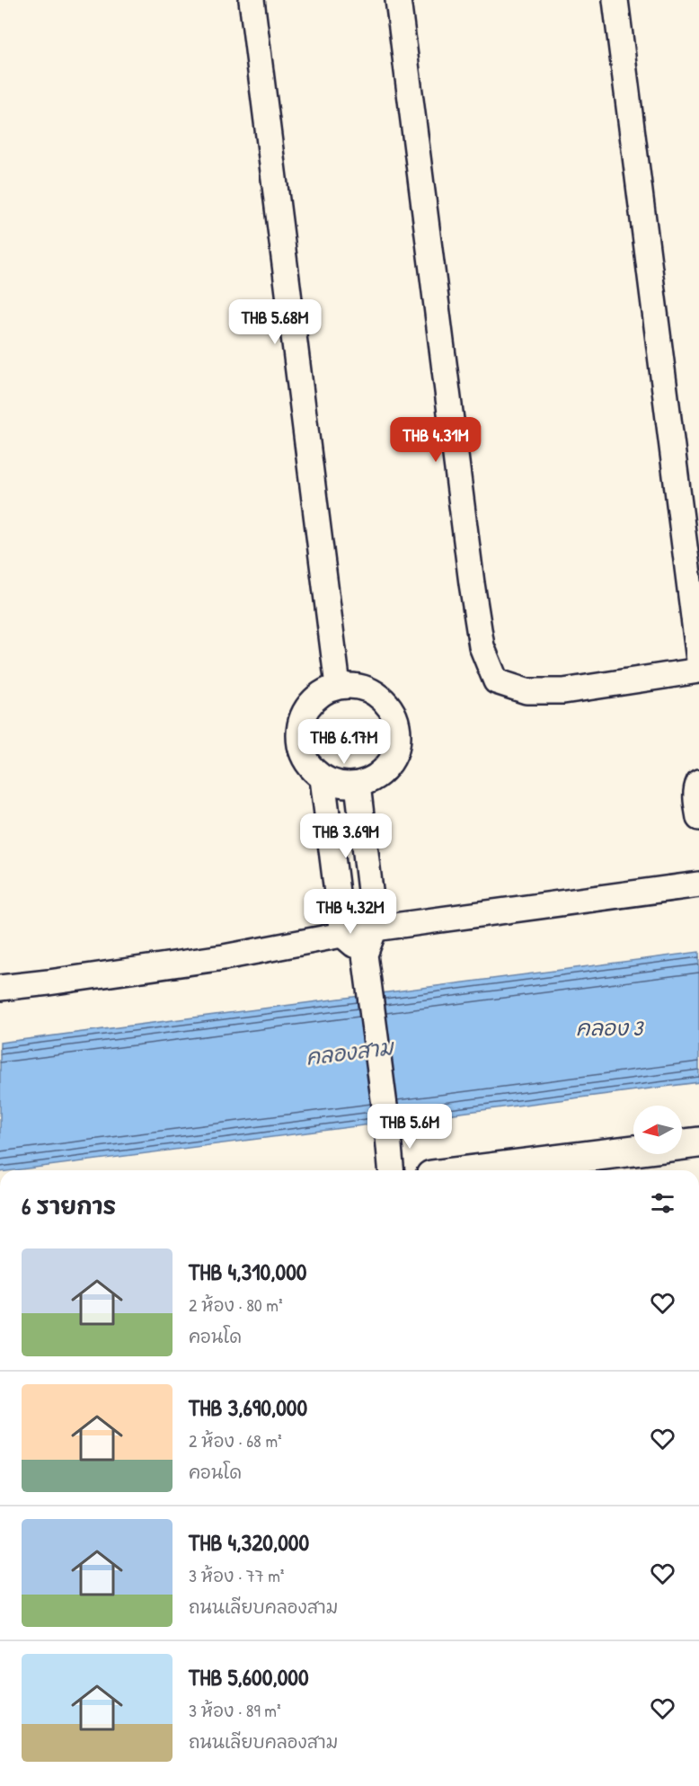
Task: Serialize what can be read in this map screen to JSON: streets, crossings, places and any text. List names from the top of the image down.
{
  "water": ["คลอง 3", "คลองสาม"],
  "north": "left",
  "page": {
    "price": [
      "THB 5.68M",
      "THB 4.31M",
      "THB 6.17M",
      "THB 3.69M",
      "THB 4.32M",
      "THB 5.6M"
    ],
    "heading": "6 รายการ",
    "list": [
      {
        "name": "THB 4,310,000",
        "note": "2 ห้อง · 80 m² · คอนโด"
      },
      {
        "name": "THB 3,690,000",
        "note": "2 ห้อง · 68 m² · คอนโด"
      },
      {
        "name": "THB 4,320,000",
        "note": "3 ห้อง · 77 m² · ถนนเลียบคลองสาม"
      },
      {
        "name": "THB 5,600,000",
        "note": "3 ห้อง · 89 m² · ถนนเลียบคลองสาม"
      }
    ]
  }
}
